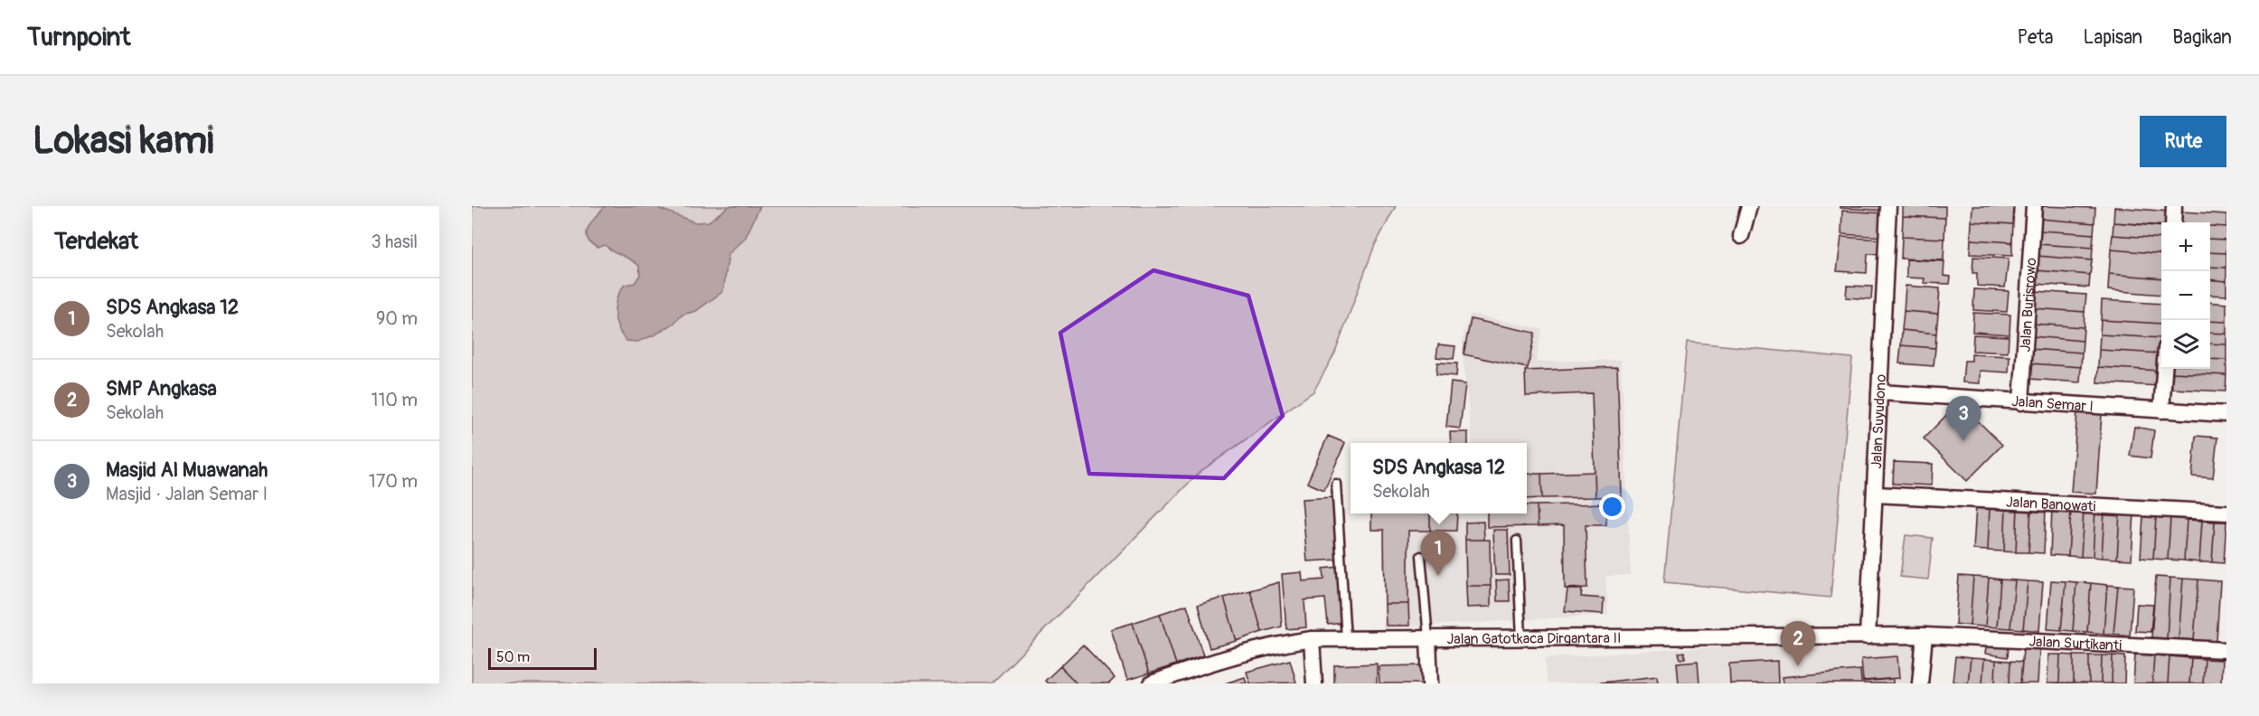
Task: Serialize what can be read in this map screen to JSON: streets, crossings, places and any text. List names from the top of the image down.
{
  "streets": {
    "street": [
      "Jalan Burisrowo",
      "Jalan Semar I",
      "Jalan Suyudono",
      "Jalan Banowati",
      "Jalan Gatotkaca Dirgantara II",
      "Jalan Surtikanti"
    ]
  },
  "crossings": [
    ["Jalan Burisrowo", "Jalan Semar I"],
    ["Jalan Semar I", "Jalan Suyudono"],
    ["Jalan Suyudono", "Jalan Banowati"],
    ["Jalan Suyudono", "Jalan Gatotkaca Dirgantara II"],
    ["Jalan Gatotkaca Dirgantara II", "Jalan Surtikanti"]
  ],
  "scale_bar": "50 m",
  "page": {
    "header": "Turnpoint",
    "nav": ["Peta", "Lapisan", "Bagikan"],
    "buttons": "Rute",
    "title": "Lokasi kami",
    "heading": ["Terdekat", "3 hasil"],
    "map_buttons": ["+", "−"],
    "list": [
      {
        "mark": "1",
        "name": "SDS Angkasa 12",
        "note": "Sekolah",
        "value": "90 m"
      },
      {
        "mark": "2",
        "name": "SMP Angkasa",
        "note": "Sekolah",
        "value": "110 m"
      },
      {
        "mark": "3",
        "name": "Masjid Al Muawanah",
        "note": "Masjid · Jalan Semar I",
        "value": "170 m"
      }
    ],
    "pins": ["3", "1", "2"],
    "popup": ["SDS Angkasa 12", "Sekolah"],
    "scale": "50 m"
  }
}
